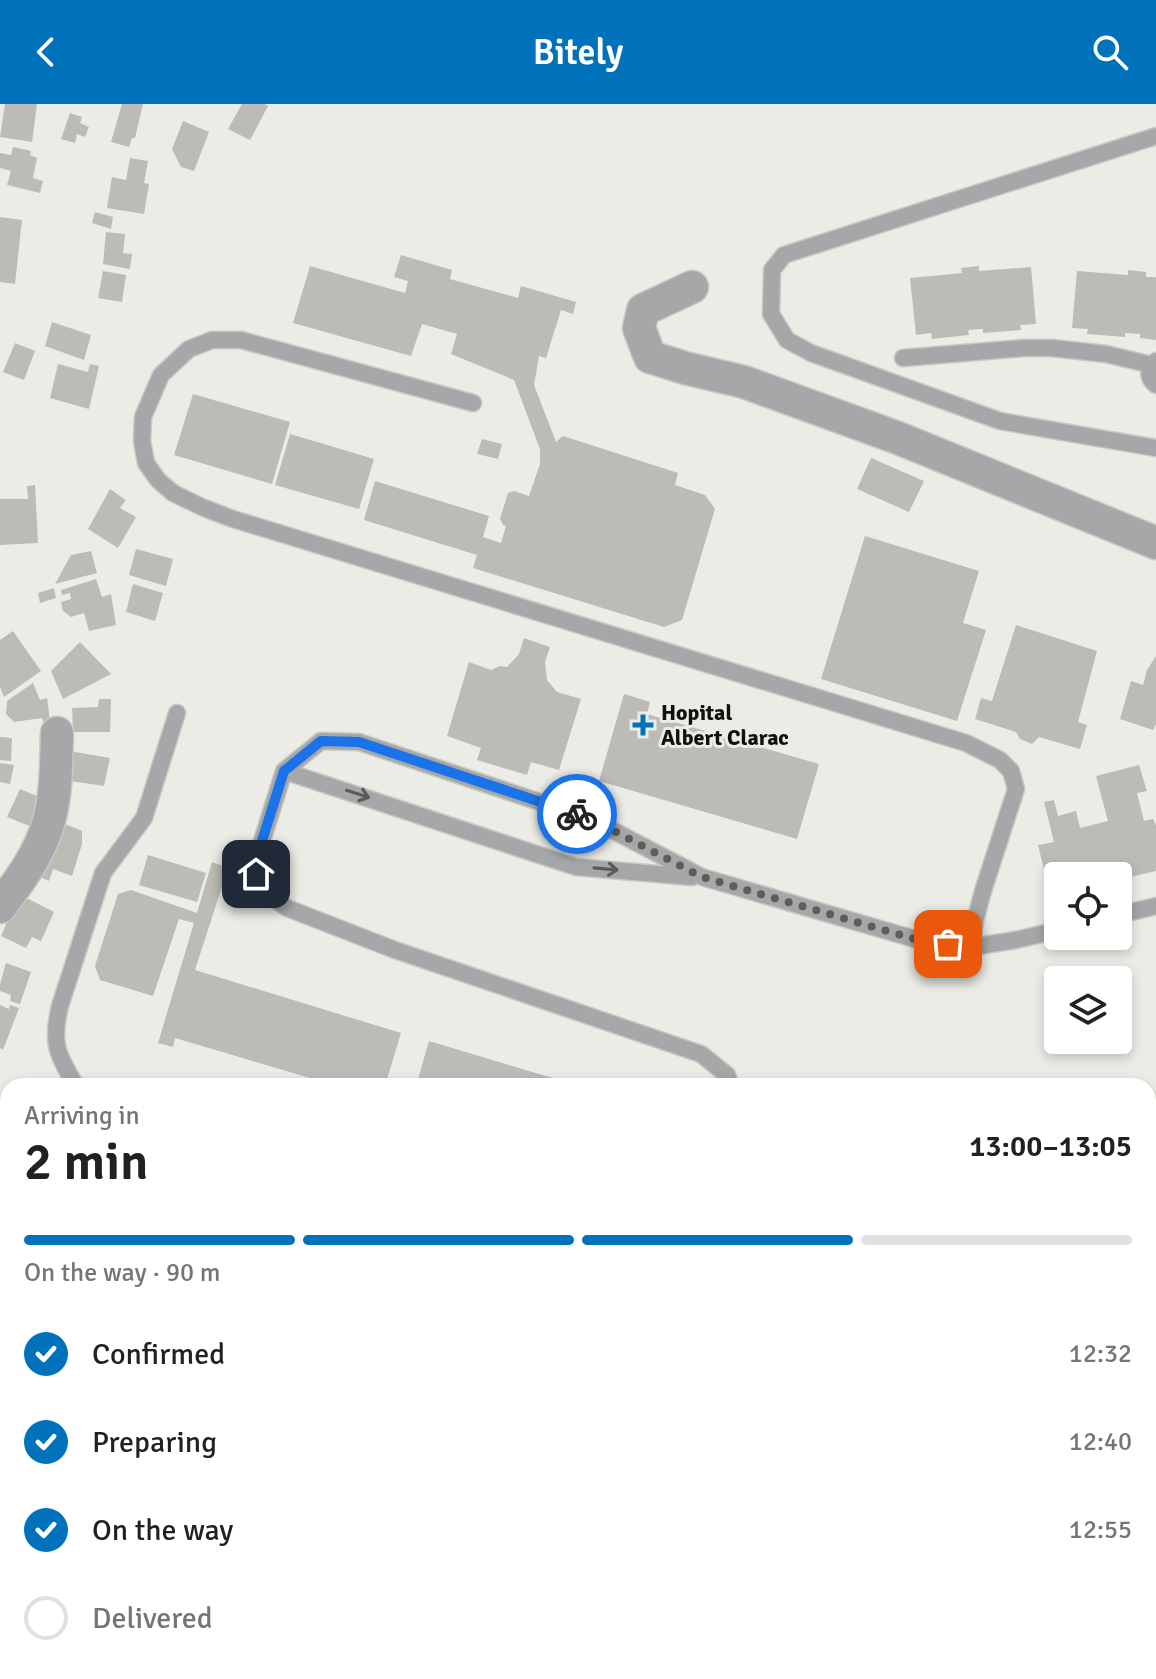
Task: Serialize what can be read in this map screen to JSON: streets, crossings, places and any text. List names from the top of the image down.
{
  "places": {
    "health": ["Hopital Albert Clarac"]
  },
  "page": {
    "header": "Bitely",
    "heading": ["2 min", "Arriving in", "13:00–13:05"],
    "bar": "On the way · 90 m",
    "list": [
      ["Confirmed", "12:32"],
      ["Preparing", "12:40"],
      ["On the way", "12:55"],
      "Delivered"
    ]
  }
}
